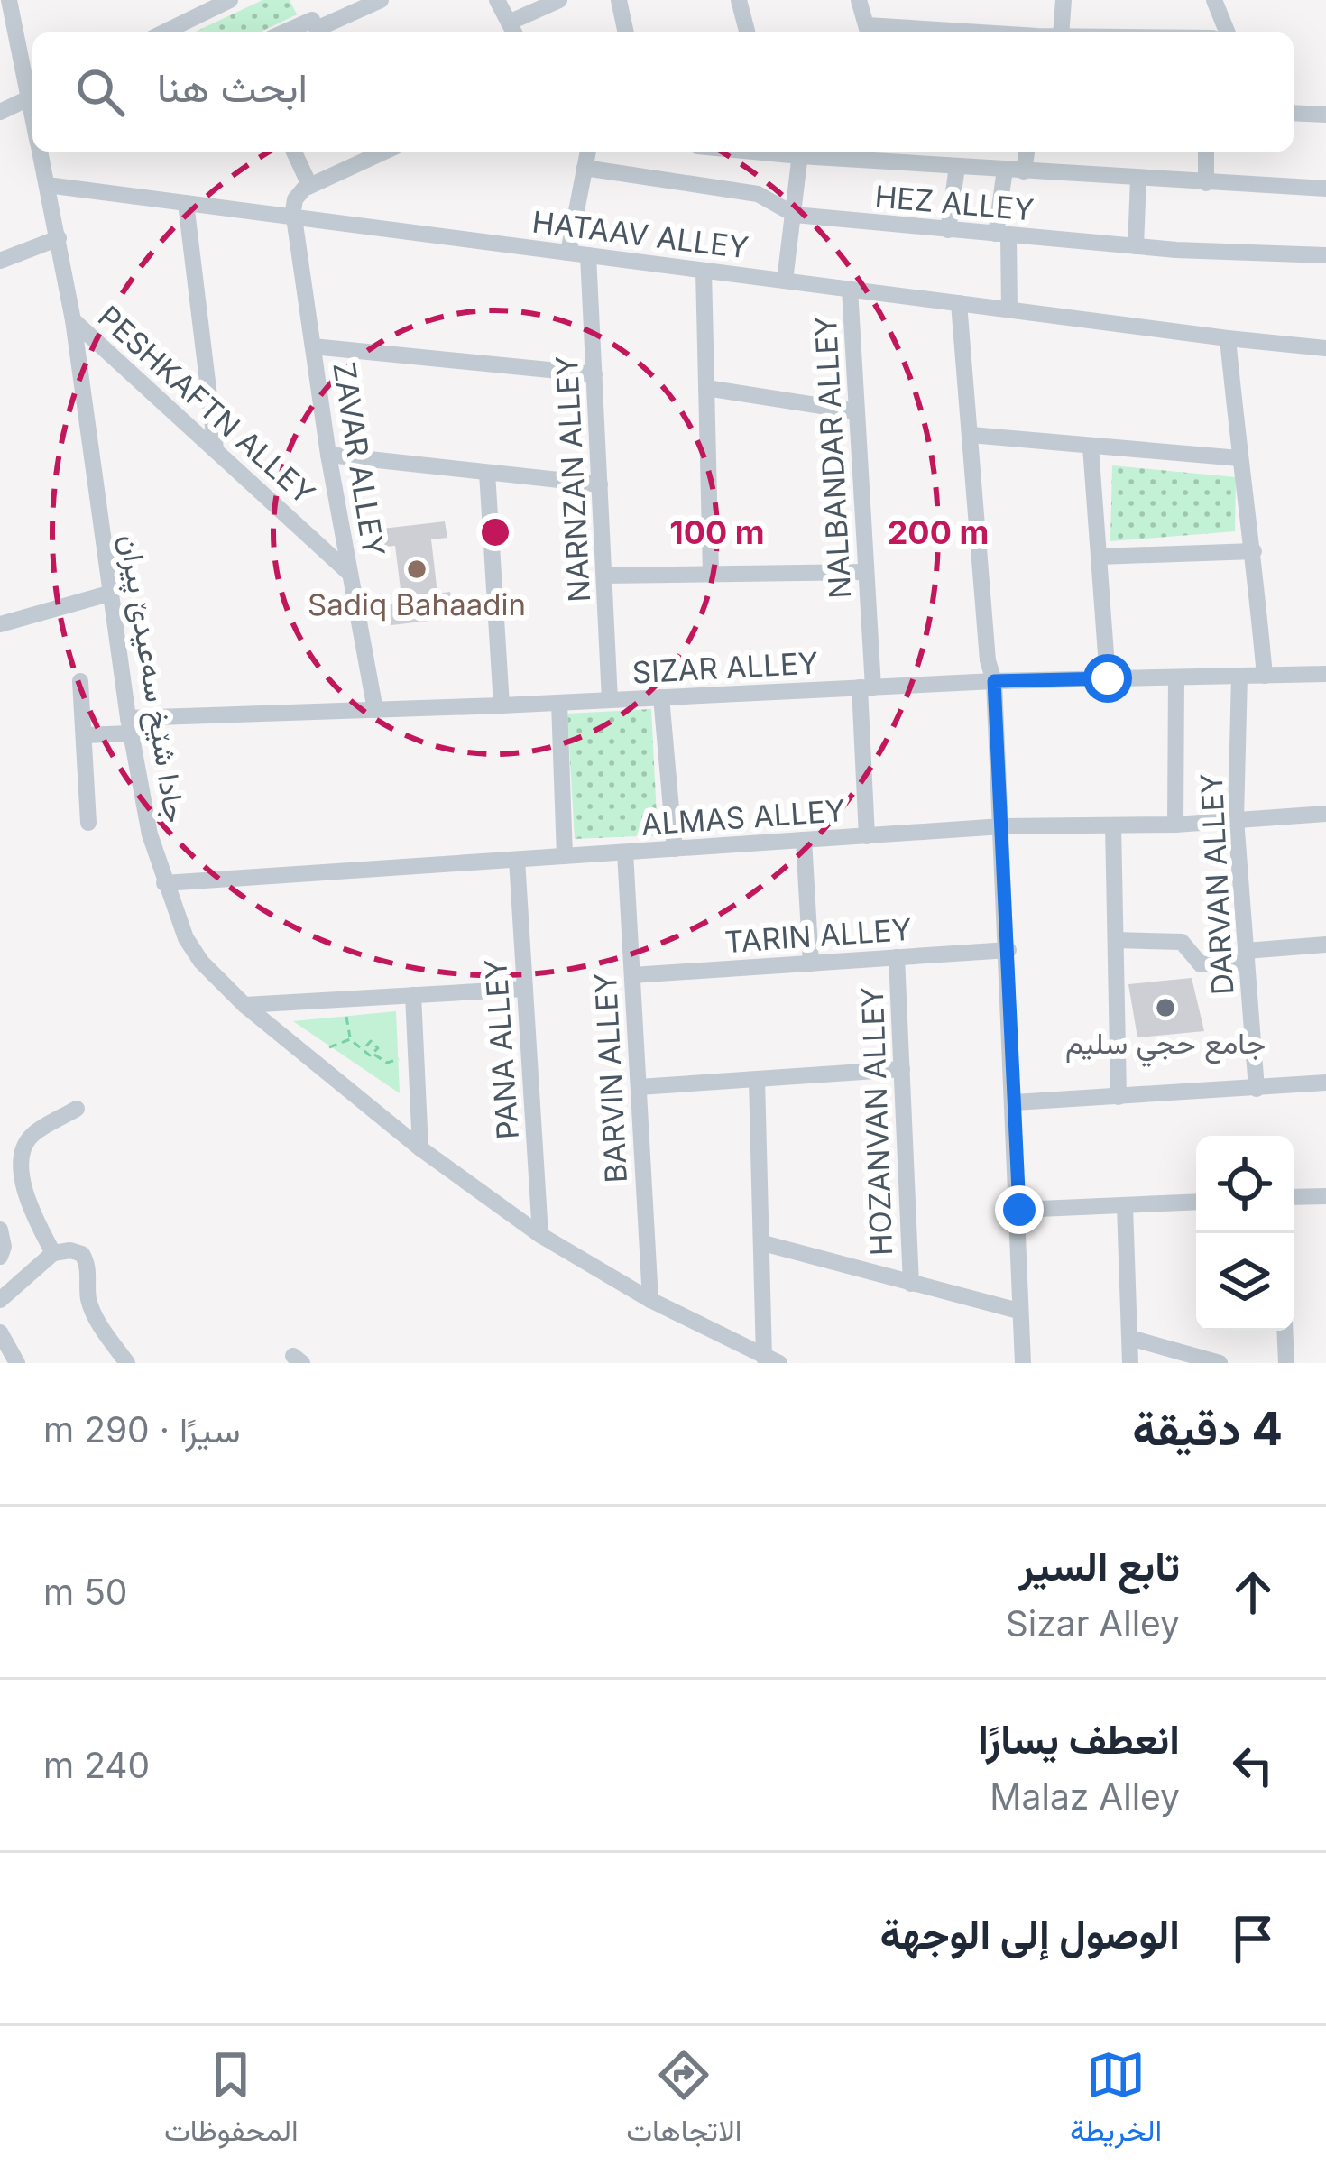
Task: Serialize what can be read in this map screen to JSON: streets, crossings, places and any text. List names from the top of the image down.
{
  "streets": {
    "street": [
      "HEZ ALLEY",
      "HATAAV ALLEY",
      "PESHKAFTN ALLEY",
      "NALBANDAR ALLEY",
      "ZAVAR ALLEY",
      "NARNZAN ALLEY",
      "SIZAR ALLEY",
      "جادا شێخ سەعیدێ پیران",
      "ALMAS ALLEY",
      "DARVAN ALLEY",
      "TARIN ALLEY",
      "PANA ALLEY",
      "BARVIN ALLEY",
      "HOZANVAN ALLEY"
    ]
  },
  "crossings": [
    ["HATAAV ALLEY", "NALBANDAR ALLEY"],
    ["HATAAV ALLEY", "ZAVAR ALLEY"],
    ["HATAAV ALLEY", "NARNZAN ALLEY"],
    ["HATAAV ALLEY", "جادا شێخ سەعیدێ پیران"],
    ["PESHKAFTN ALLEY", "ZAVAR ALLEY"],
    ["PESHKAFTN ALLEY", "جادا شێخ سەعیدێ پیران"],
    ["NALBANDAR ALLEY", "SIZAR ALLEY"],
    ["NALBANDAR ALLEY", "ALMAS ALLEY"],
    ["ZAVAR ALLEY", "SIZAR ALLEY"],
    ["NARNZAN ALLEY", "SIZAR ALLEY"],
    ["SIZAR ALLEY", "جادا شێخ سەعیدێ پیران"],
    ["SIZAR ALLEY", "DARVAN ALLEY"],
    ["جادا شێخ سەعیدێ پیران", "ALMAS ALLEY"],
    ["جادا شێخ سەعیدێ پیران", "PANA ALLEY"],
    ["جادا شێخ سەعیدێ پیران", "BARVIN ALLEY"],
    ["ALMAS ALLEY", "DARVAN ALLEY"],
    ["ALMAS ALLEY", "PANA ALLEY"],
    ["ALMAS ALLEY", "BARVIN ALLEY"],
    ["TARIN ALLEY", "BARVIN ALLEY"],
    ["TARIN ALLEY", "HOZANVAN ALLEY"]
  ],
  "places": ["Sadiq Bahaadin", "جامع حجي سليم"],
  "page": {
    "search": "ابحث هنا",
    "heading": ["4 دقيقة", "سيرًا · 290 m"],
    "list": [
      ["تابع السير", "Sizar Alley", "50 m"],
      ["انعطف يسارًا", "Malaz Alley", "240 m"],
      "الوصول إلى الوجهة"
    ],
    "nav": ["الخريطة", "الاتجاهات", "المحفوظات"]
  },
  "rings": ["100 m", "200 m"]
}
